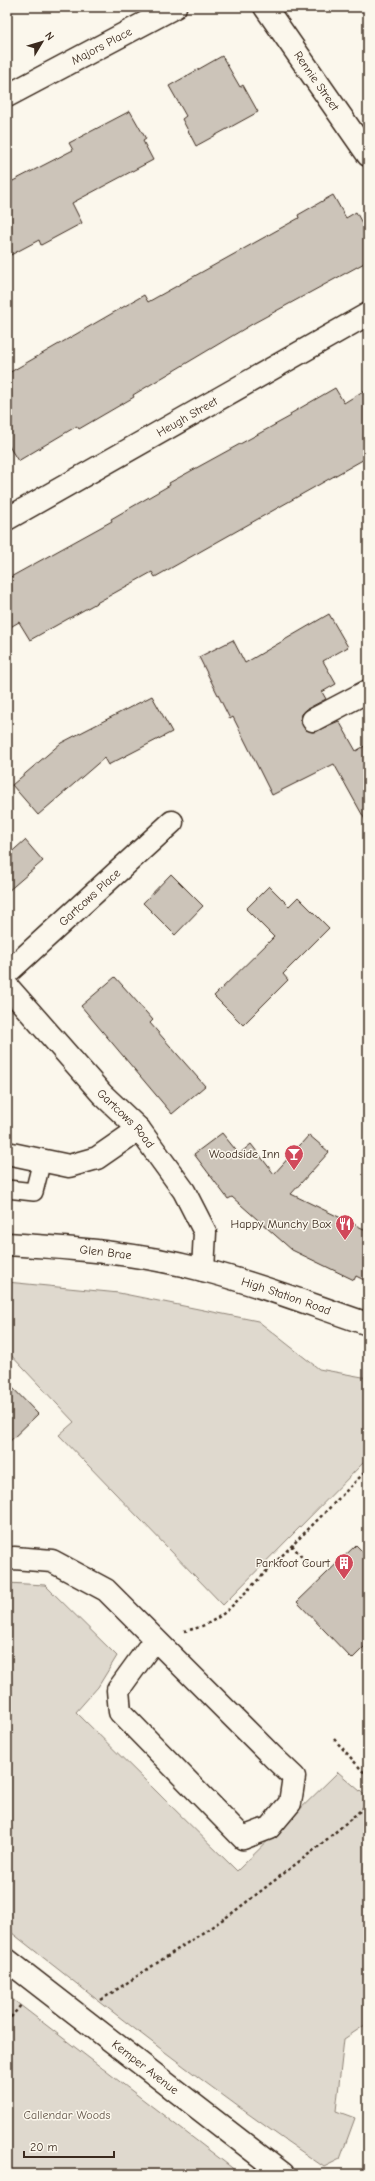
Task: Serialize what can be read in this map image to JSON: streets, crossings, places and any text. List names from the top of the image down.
{
  "streets": {
    "street": [
      "Majors Place",
      "Rennie Street",
      "Heugh Street",
      "Gartcows Place",
      "Gartcows Road",
      "Glen Brae",
      "High Station Road",
      "Kemper Avenue"
    ]
  },
  "crossings": [
    ["Gartcows Road", "Glen Brae"],
    ["Gartcows Road", "High Station Road"],
    ["Glen Brae", "High Station Road"]
  ],
  "parks": ["Callendar Woods"],
  "places": {
    "bar": ["Woodside Inn"],
    "restaurant": ["Happy Munchy Box"],
    "building": ["Parkfoot Court"]
  },
  "scale_bar": "20 m",
  "north": "top right"
}
